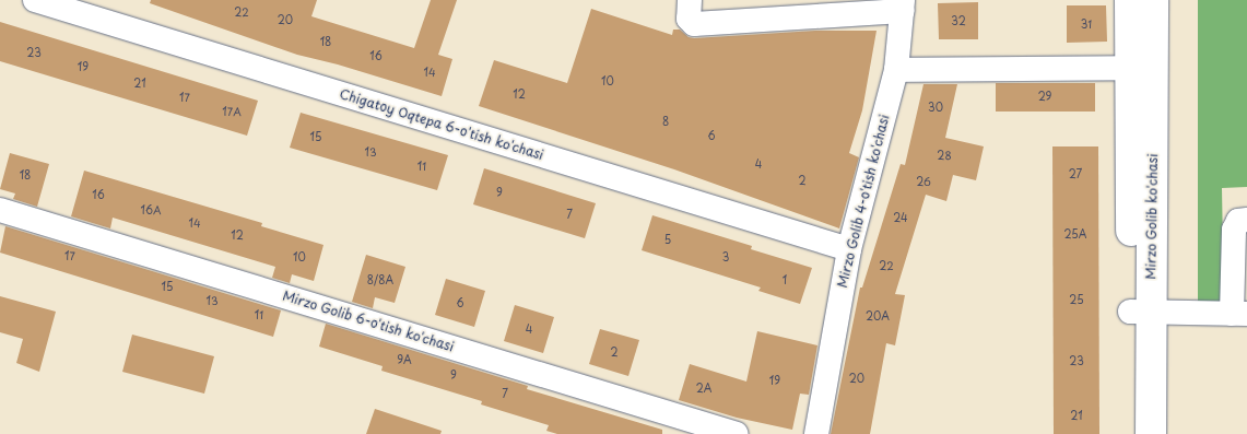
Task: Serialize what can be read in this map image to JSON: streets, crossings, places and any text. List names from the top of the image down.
{
  "streets": {
    "main road": ["Mirzo Golib ko'chasi"],
    "street": ["Chigatoy Oqtepa 6-o'tish ko'chasi", "Mirzo Golib 4-o'tish ko'chasi", "Mirzo Golib 6-o'tish ko'chasi"]
  },
  "crossings": [
    ["Chigatoy Oqtepa 6-o'tish ko'chasi", "Mirzo Golib 4-o'tish ko'chasi"]
  ],
  "house_numbers": [
    "22",
    "20",
    "32",
    "31",
    "18",
    "23",
    "16",
    "19",
    "14",
    "10",
    "21",
    "12",
    "29",
    "17",
    "30",
    "17A",
    "8",
    "6",
    "15",
    "13",
    "28",
    "4",
    "11",
    "27",
    "18",
    "2",
    "26",
    "9",
    "16",
    "16A",
    "7",
    "24",
    "14",
    "25A",
    "12",
    "5",
    "17",
    "10",
    "3",
    "22",
    "8/8A",
    "1",
    "15",
    "25",
    "13",
    "6",
    "11",
    "20A",
    "4",
    "2",
    "9A",
    "23",
    "9",
    "20",
    "19",
    "2A",
    "7",
    "21"
  ]
}
